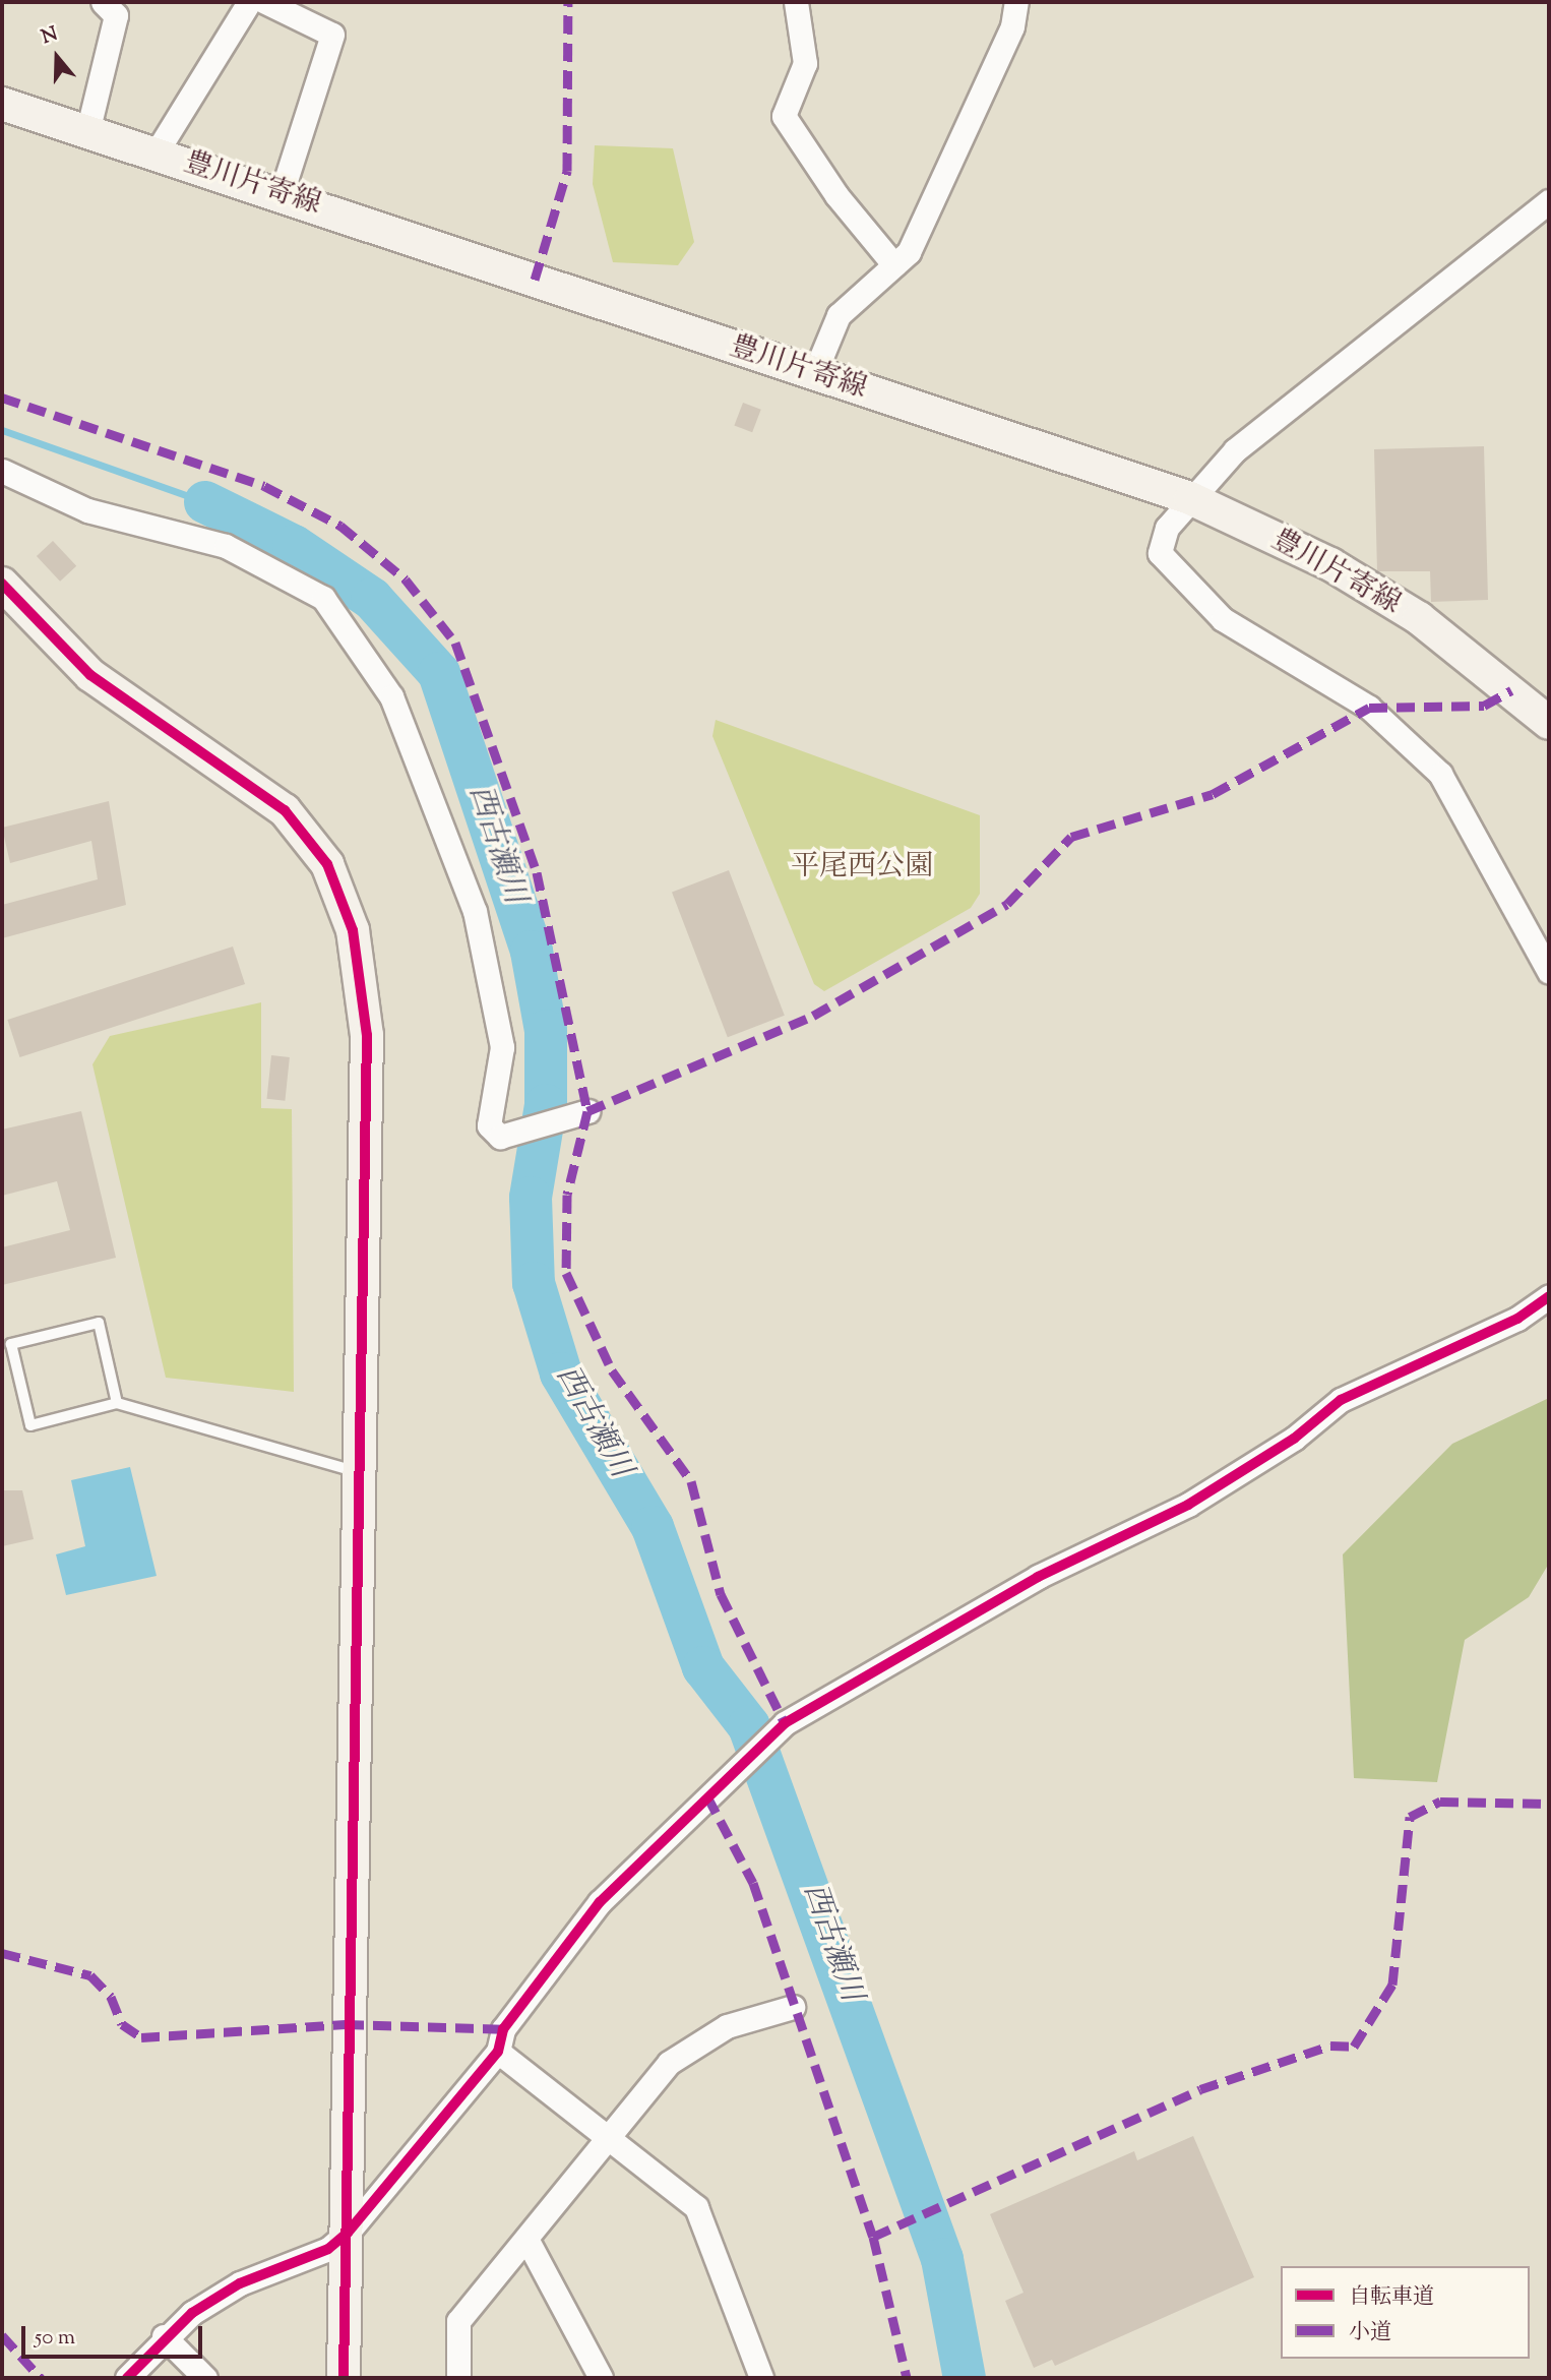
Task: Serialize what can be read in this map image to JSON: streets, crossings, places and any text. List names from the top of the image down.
{
  "streets": {
    "street": ["豊川片寄線"]
  },
  "water": ["西古瀬川"],
  "parks": ["平尾西公園"],
  "legend": ["自転車道", "小道"],
  "scale_bar": "50 m",
  "north": "top"
}
